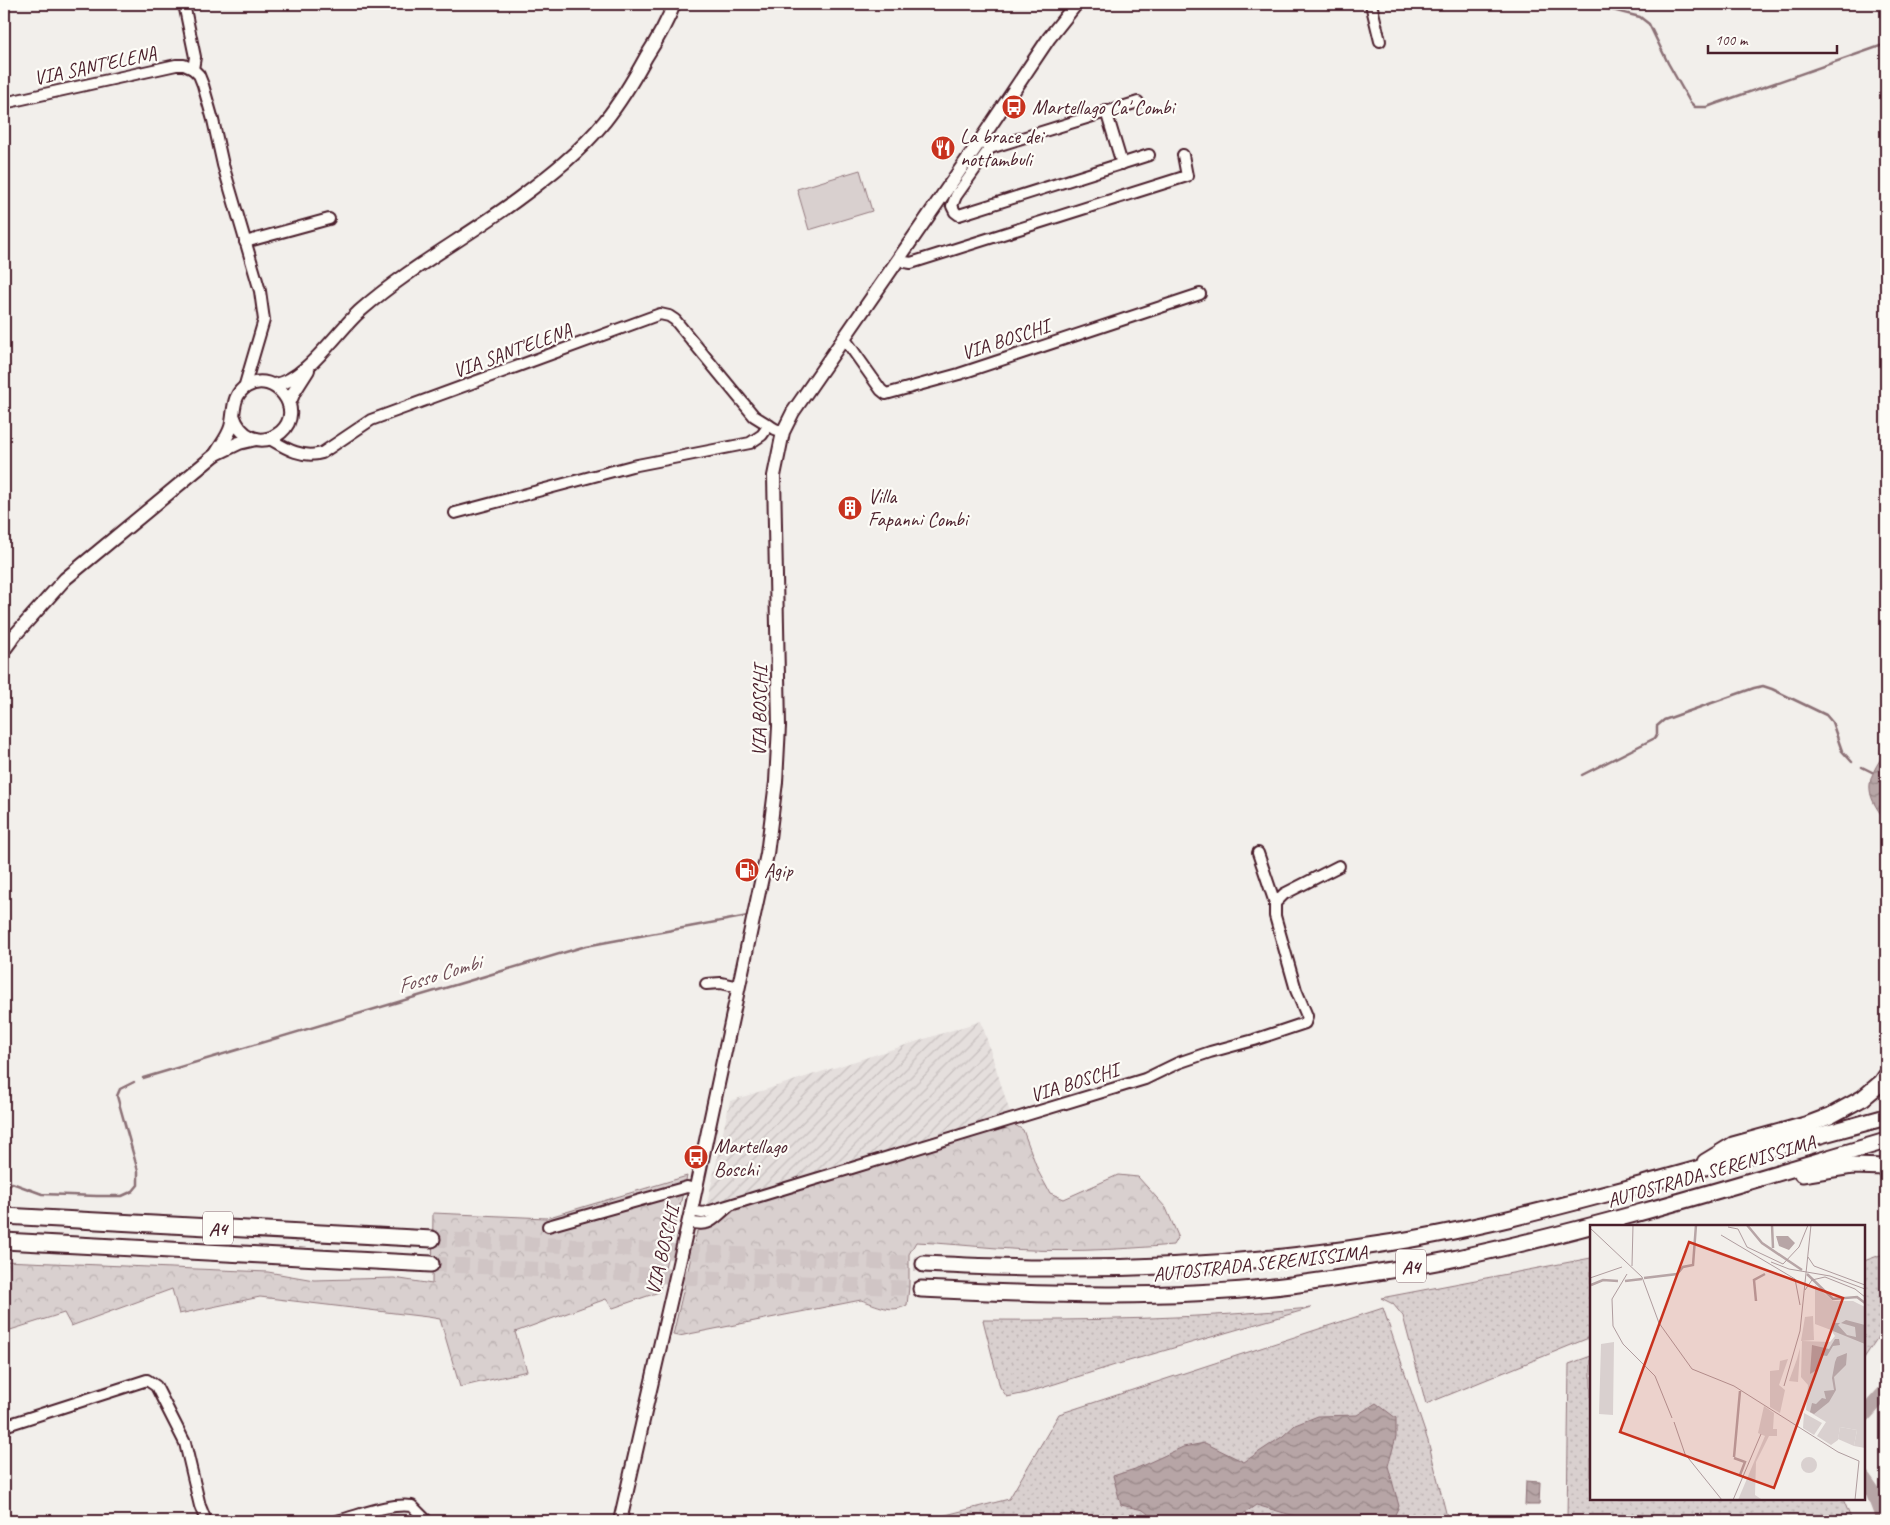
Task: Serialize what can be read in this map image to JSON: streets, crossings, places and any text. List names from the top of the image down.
{
  "streets": {
    "highway": ["AUTOSTRADA SERENISSIMA", "A4"],
    "main road": ["VIA BOSCHI"],
    "street": ["VIA SANT'ELENA"]
  },
  "water": ["Fosso Combi"],
  "places": {
    "bus stop": ["Martellago Ca' Combi", "Martellago Boschi"],
    "restaurant": ["La brace dei nottambuli"],
    "building": ["Villa Fapanni Combi"],
    "fuel station": ["Agip"]
  },
  "scale_bar": "100 m"
}
